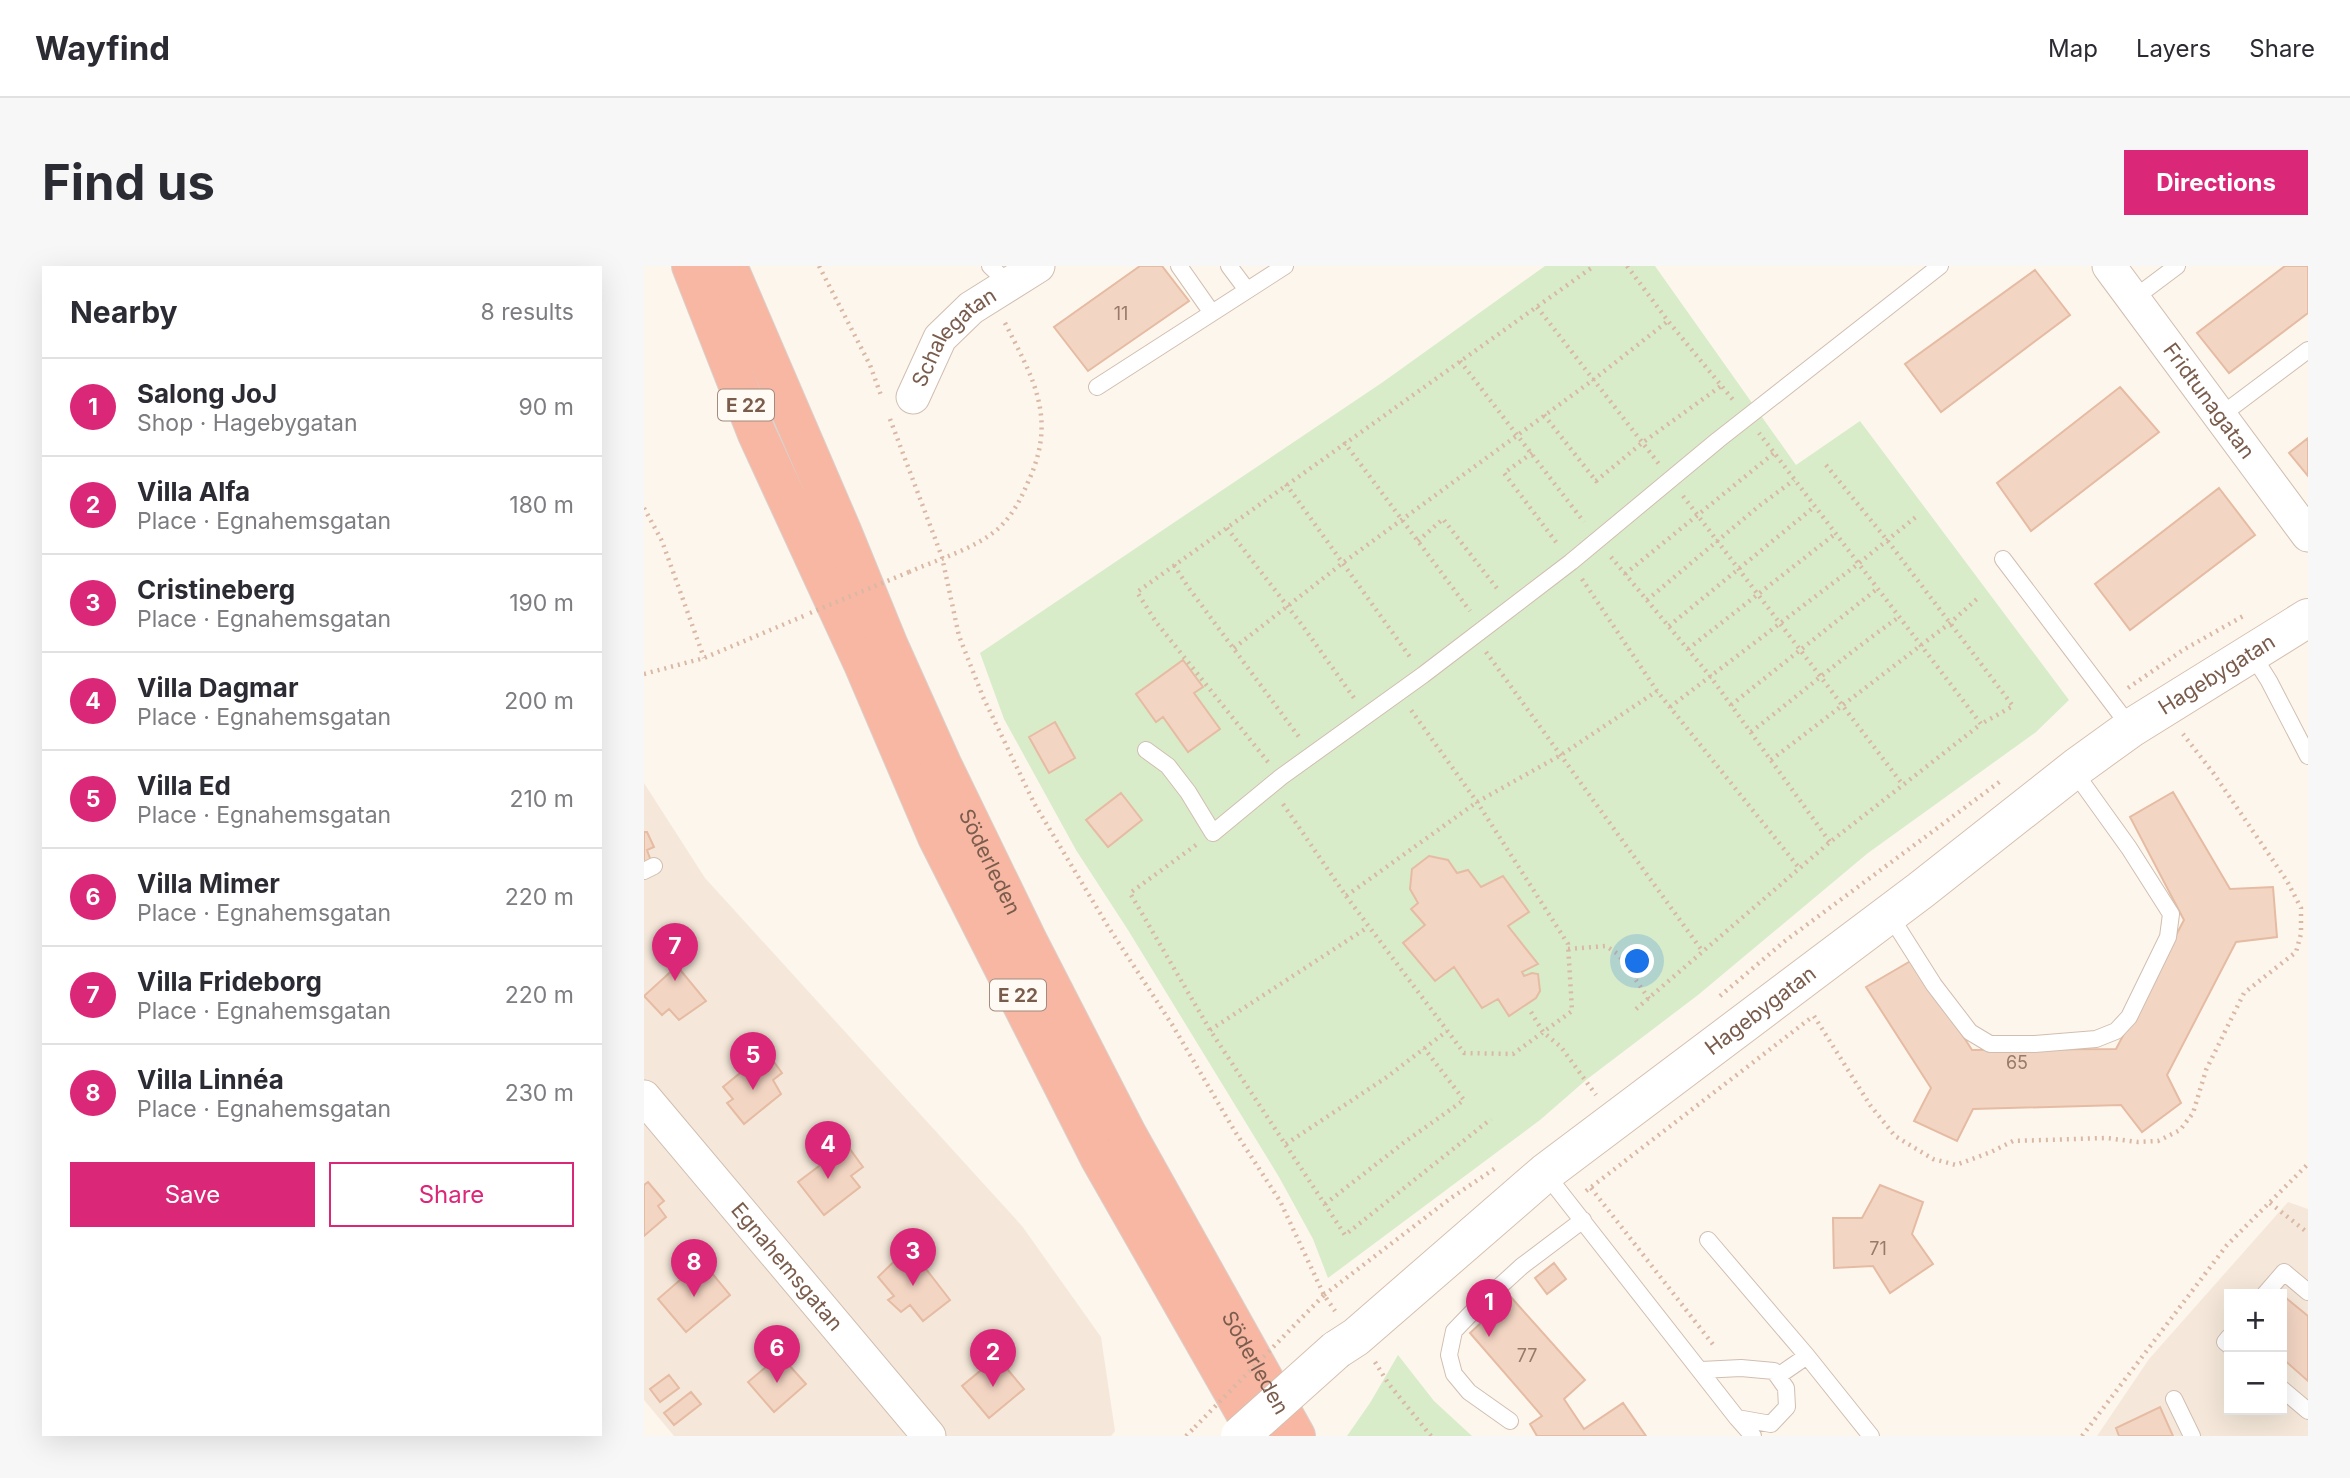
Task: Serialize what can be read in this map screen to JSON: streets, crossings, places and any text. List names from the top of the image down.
{
  "streets": {
    "highway": ["E 22", "Söderleden"],
    "street": [
      "Schalegatan",
      "Fridtunagatan",
      "Hagebygatan",
      "Egnahemsgatan"
    ]
  },
  "house_numbers": [
    "11",
    "65",
    "71",
    "77"
  ],
  "page": {
    "header": "Wayfind",
    "nav": ["Map", "Layers", "Share"],
    "buttons": [
      "Directions",
      ["Save", "Share"]
    ],
    "title": "Find us",
    "heading": ["Nearby", "8 results"],
    "list": [
      {
        "mark": "1",
        "name": "Salong JoJ",
        "note": "Shop · Hagebygatan",
        "value": "90 m"
      },
      {
        "mark": "2",
        "name": "Villa Alfa",
        "note": "Place · Egnahemsgatan",
        "value": "180 m"
      },
      {
        "mark": "3",
        "name": "Cristineberg",
        "note": "Place · Egnahemsgatan",
        "value": "190 m"
      },
      {
        "mark": "4",
        "name": "Villa Dagmar",
        "note": "Place · Egnahemsgatan",
        "value": "200 m"
      },
      {
        "mark": "5",
        "name": "Villa Ed",
        "note": "Place · Egnahemsgatan",
        "value": "210 m"
      },
      {
        "mark": "6",
        "name": "Villa Mimer",
        "note": "Place · Egnahemsgatan",
        "value": "220 m"
      },
      {
        "mark": "7",
        "name": "Villa Frideborg",
        "note": "Place · Egnahemsgatan",
        "value": "220 m"
      },
      {
        "mark": "8",
        "name": "Villa Linnéa",
        "note": "Place · Egnahemsgatan",
        "value": "230 m"
      }
    ],
    "pins": [
      "7",
      "5",
      "4",
      "3",
      "8",
      "1",
      "6",
      "2"
    ],
    "map_buttons": ["+", "−"]
  }
}
